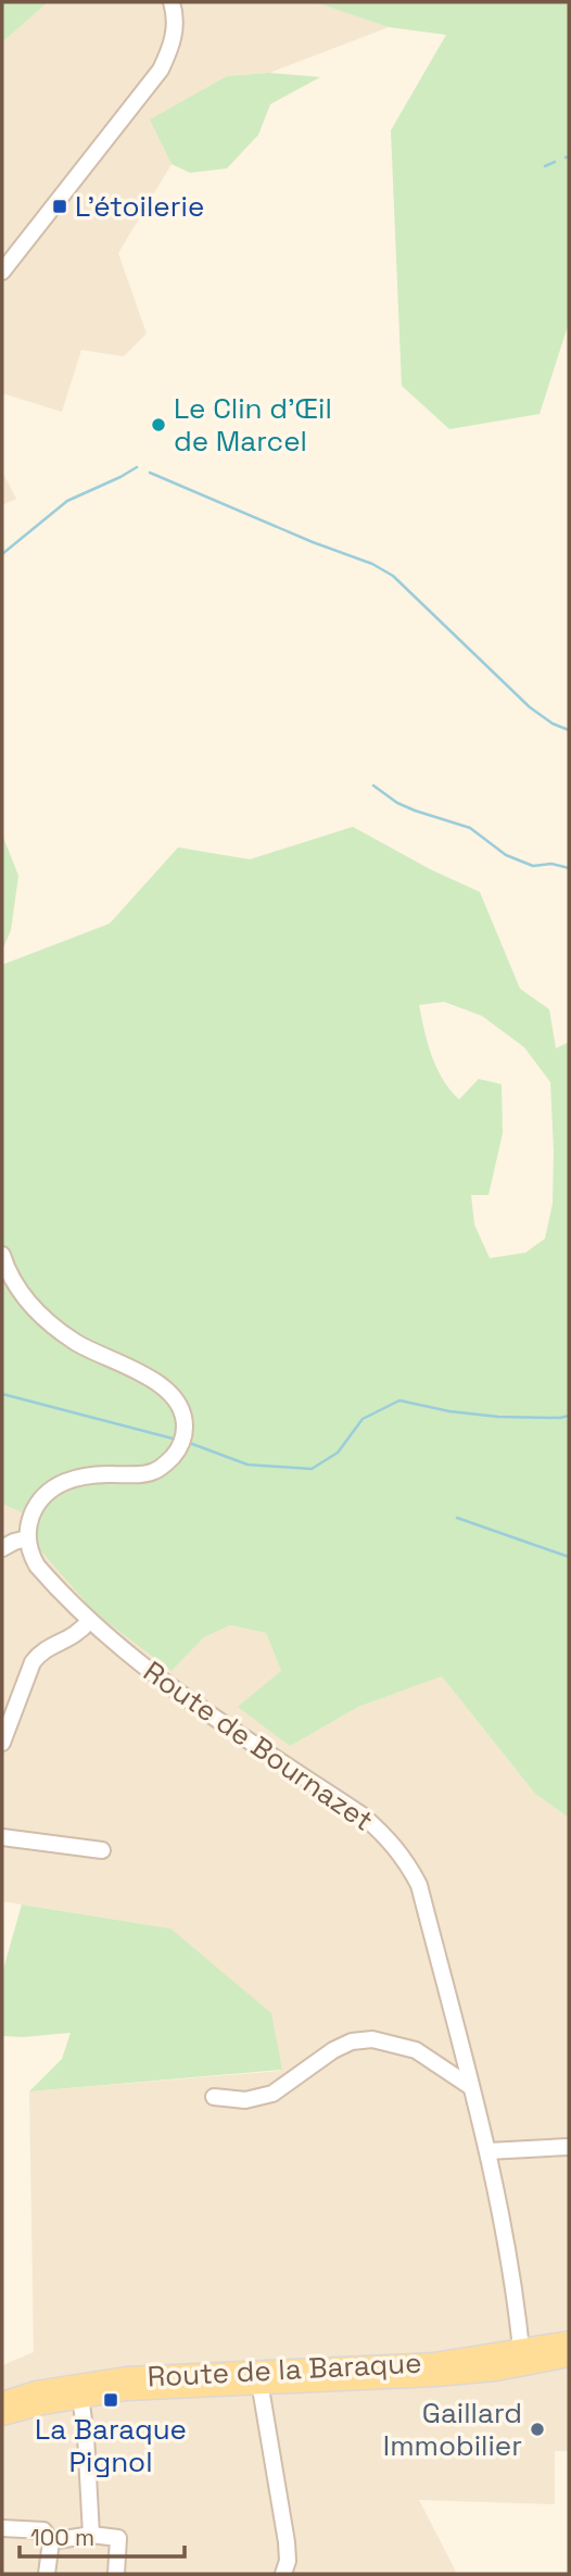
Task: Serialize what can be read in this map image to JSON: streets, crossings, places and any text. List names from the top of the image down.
{
  "streets": {
    "main road": ["Route de la Baraque"],
    "street": ["Route de Bournazet"]
  },
  "crossings": [
    ["Route de Bournazet", "Route de la Baraque"]
  ],
  "places": {
    "transit": ["L'étoilerie", "La Baraque Pignol"],
    "other": ["Le Clin d’Œil de Marcel", "Gaillard Immobilier"]
  },
  "scale_bar": "100 m"
}
